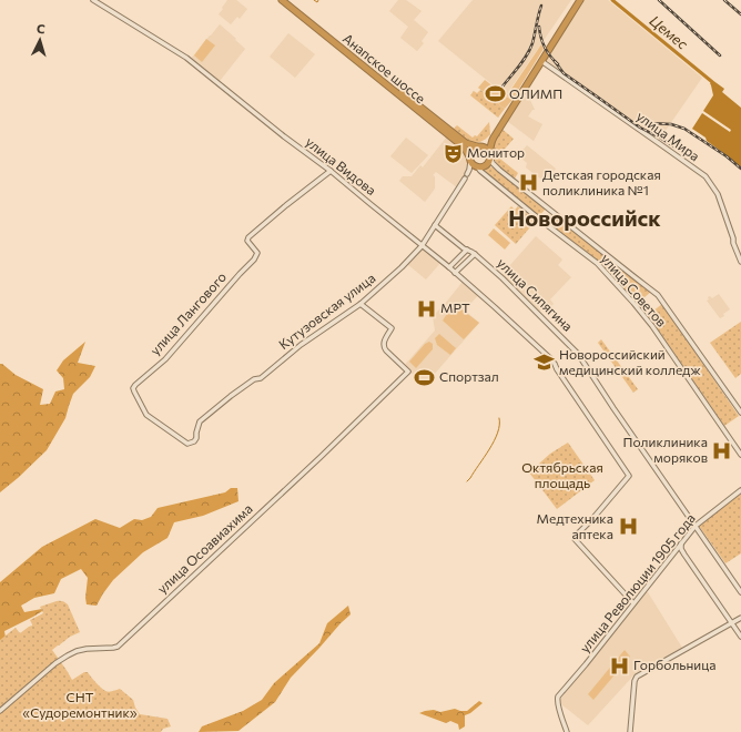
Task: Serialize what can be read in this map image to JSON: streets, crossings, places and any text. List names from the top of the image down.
{
  "streets": {
    "highway": ["Анапское шоссе"],
    "street": [
      "улица Мира",
      "улица Видова",
      "улица Советов",
      "улица Сипягина",
      "Кутузовская улица",
      "улица Лангового",
      "улица Осоавиахима",
      "улица Революции 1905 года"
    ]
  },
  "crossings": [
    ["Анапское шоссе", "улица Советов"],
    ["Анапское шоссе", "Кутузовская улица"],
    ["улица Видова", "Кутузовская улица"],
    ["улица Видова", "улица Лангового"],
    ["улица Видова", "улица Революции 1905 года"],
    ["улица Советов", "Кутузовская улица"],
    ["улица Сипягина", "улица Революции 1905 года"],
    ["Кутузовская улица", "улица Лангового"],
    ["Кутузовская улица", "улица Осоавиахима"]
  ],
  "districts": ["Новороссийск"],
  "water": ["Цемес"],
  "parks": ["Октябрьская площадь", "СНТ «Судоремонтник»"],
  "places": {
    "sports": ["ОЛИМП", "Спортзал"],
    "theatre": ["Монитор"],
    "hospital": [
      "Детская городская поликлиника №1",
      "МРТ",
      "Поликлиника моряков",
      "Медтехника аптека",
      "Горбольница"
    ],
    "school or university": ["Новороссийский медицинский колледж"]
  },
  "north": "top"
}
